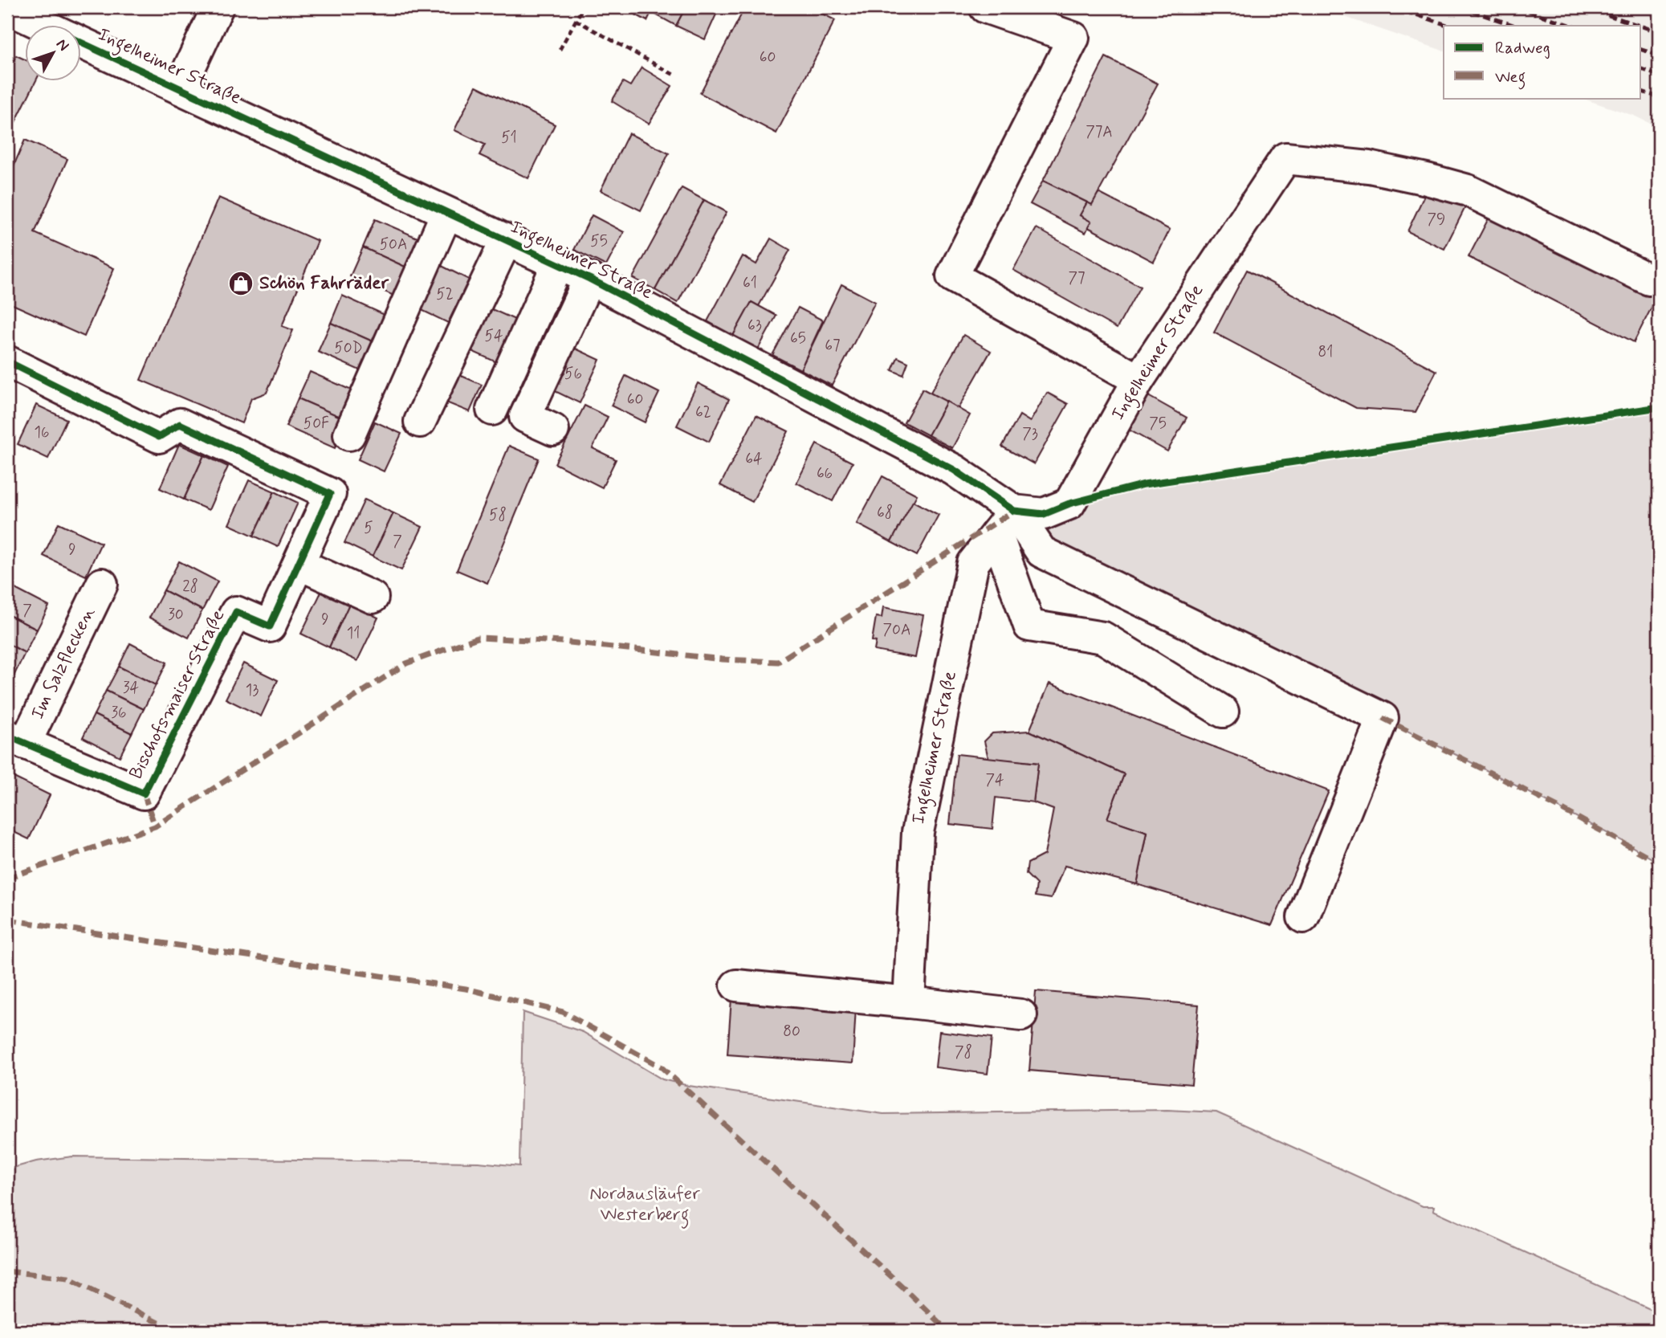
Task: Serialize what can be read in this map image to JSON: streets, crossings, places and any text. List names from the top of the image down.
{
  "streets": {
    "street": ["Ingelheimer Straße", "Im Salzflecken", "Bischofsmaiser Straße"]
  },
  "crossings": [
    ["Im Salzflecken", "Bischofsmaiser Straße"]
  ],
  "parks": ["Nordausläufer Westerberg"],
  "places": {
    "shop": ["Schön Fahrräder"]
  },
  "house_numbers": [
    "60",
    "77A",
    "51",
    "79",
    "55",
    "50A",
    "77",
    "61",
    "52",
    "63",
    "54",
    "65",
    "67",
    "50D",
    "81",
    "56",
    "60",
    "62",
    "50F",
    "75",
    "16",
    "73",
    "64",
    "66",
    "68",
    "58",
    "5",
    "7",
    "9",
    "28",
    "7",
    "30",
    "9",
    "70A",
    "11",
    "34",
    "13",
    "36",
    "74",
    "80",
    "78"
  ],
  "legend": ["Radweg", "Weg"],
  "north": "top right"
}
